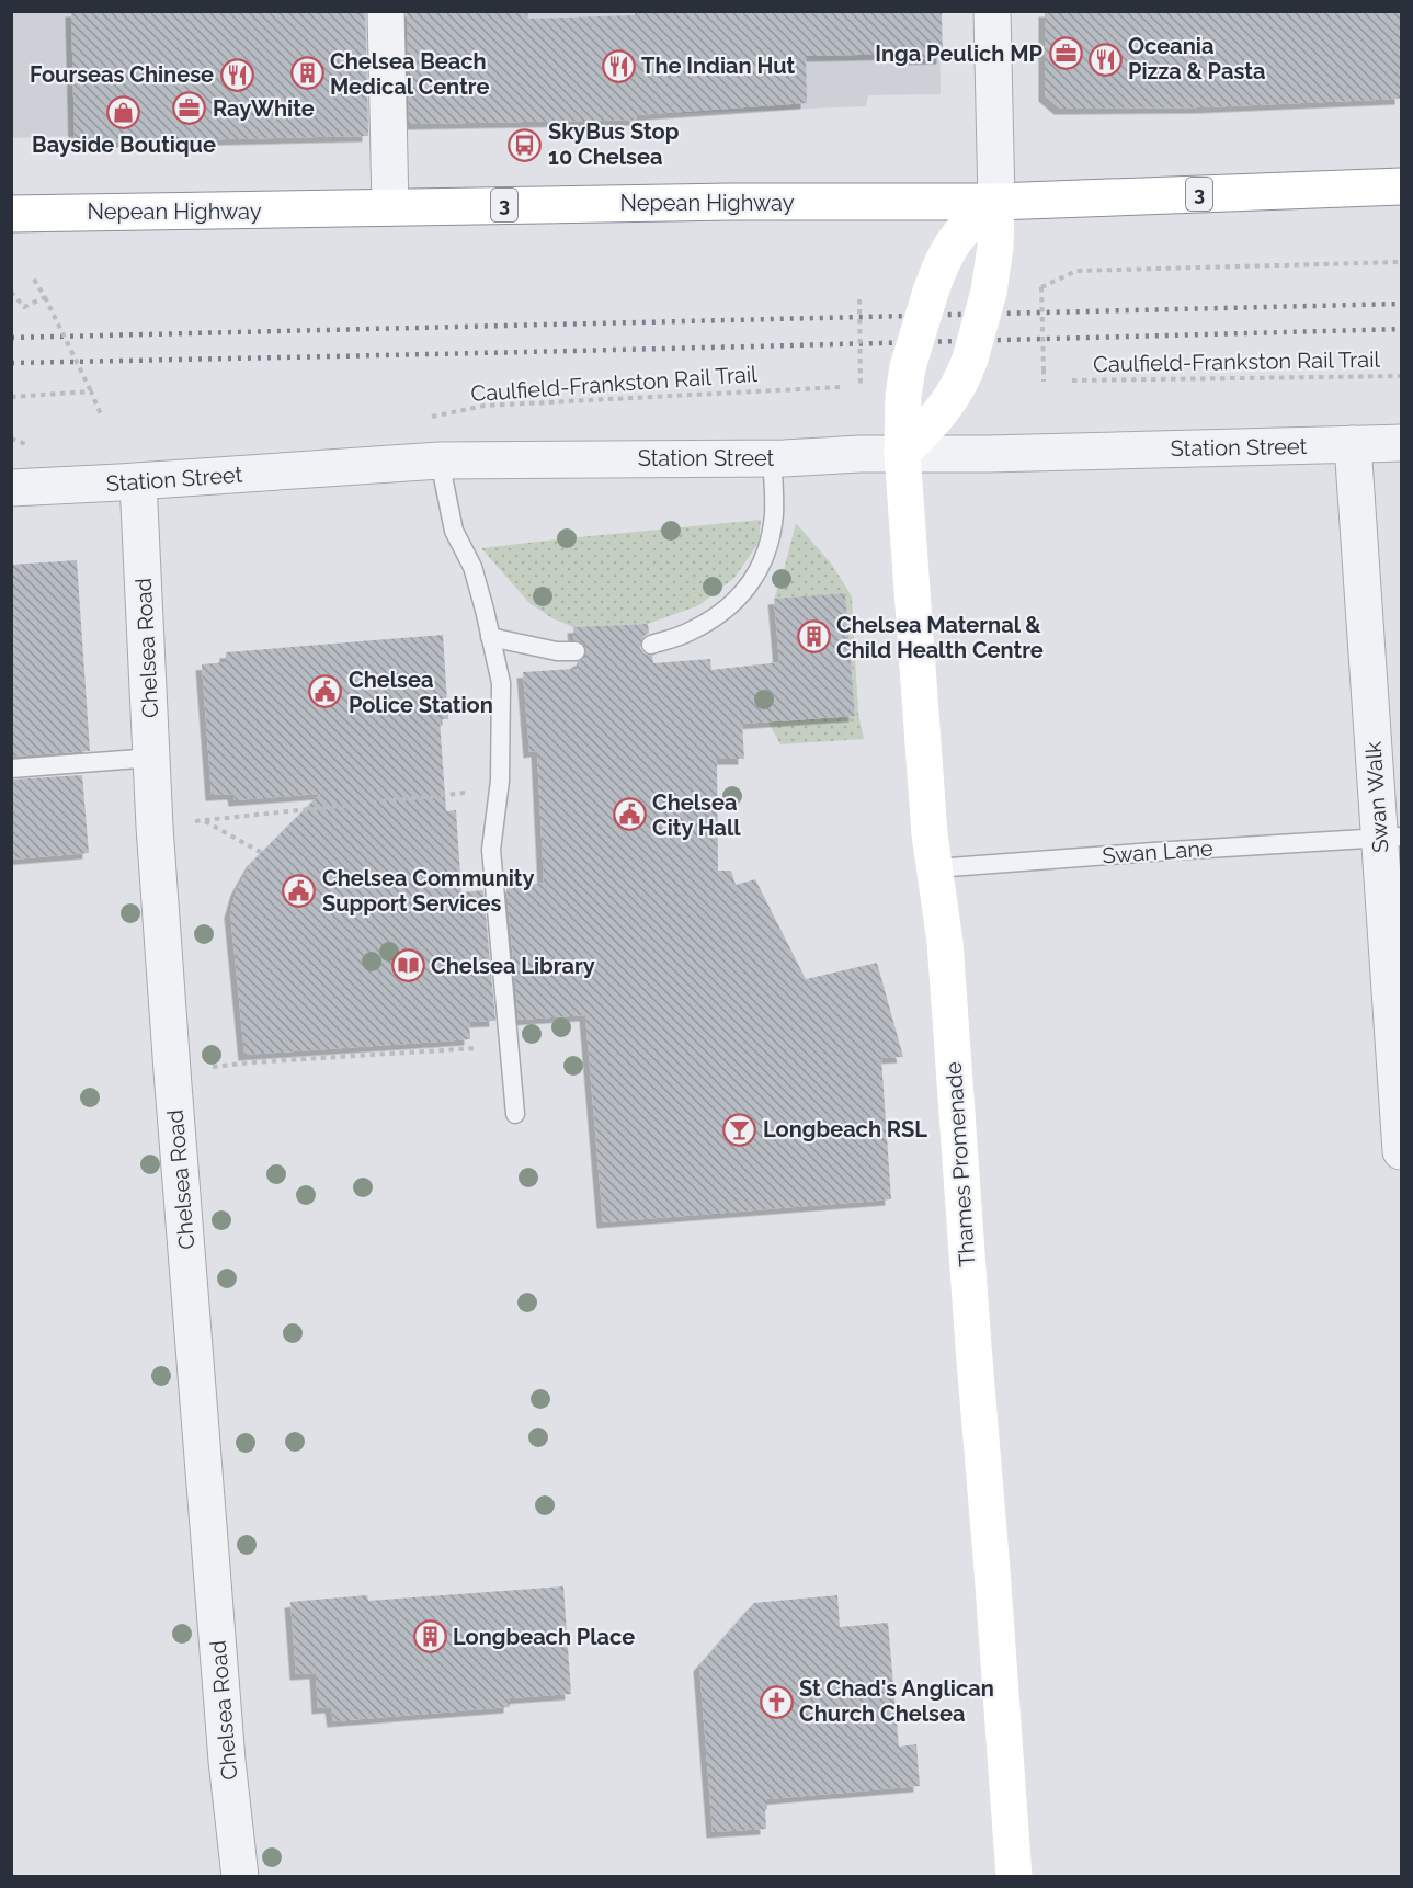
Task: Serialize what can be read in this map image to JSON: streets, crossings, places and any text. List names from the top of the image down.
{
  "streets": {
    "main road": ["3", "Nepean Highway", "Thames Promenade"],
    "street": ["Station Street", "Chelsea Road", "Swan Walk"],
    "lane": ["Swan Lane"],
    "path": ["Caulfield-Frankston Rail Trail"]
  },
  "crossings": [
    ["Nepean Highway", "Thames Promenade"],
    ["Station Street", "Chelsea Road"],
    ["Station Street", "Swan Walk"],
    ["Station Street", "Thames Promenade"],
    ["Swan Walk", "Swan Lane"],
    ["Swan Lane", "Thames Promenade"]
  ],
  "places": {
    "office": ["Inga Peulich MP", "RayWhite"],
    "restaurant": ["Oceania Pizza & Pasta", "The Indian Hut", "Fourseas Chinese"],
    "building": ["Chelsea Beach Medical Centre", "Chelsea Maternal & Child Health Centre", "Longbeach Place"],
    "shop": ["Bayside Boutique"],
    "bus stop": ["SkyBus Stop 10 Chelsea"],
    "public building": ["Chelsea Police Station", "Chelsea City Hall", "Chelsea Community Support Services"],
    "library": ["Chelsea Library"],
    "bar": ["Longbeach RSL"],
    "church": ["St Chad's Anglican Church Chelsea"]
  }
}
